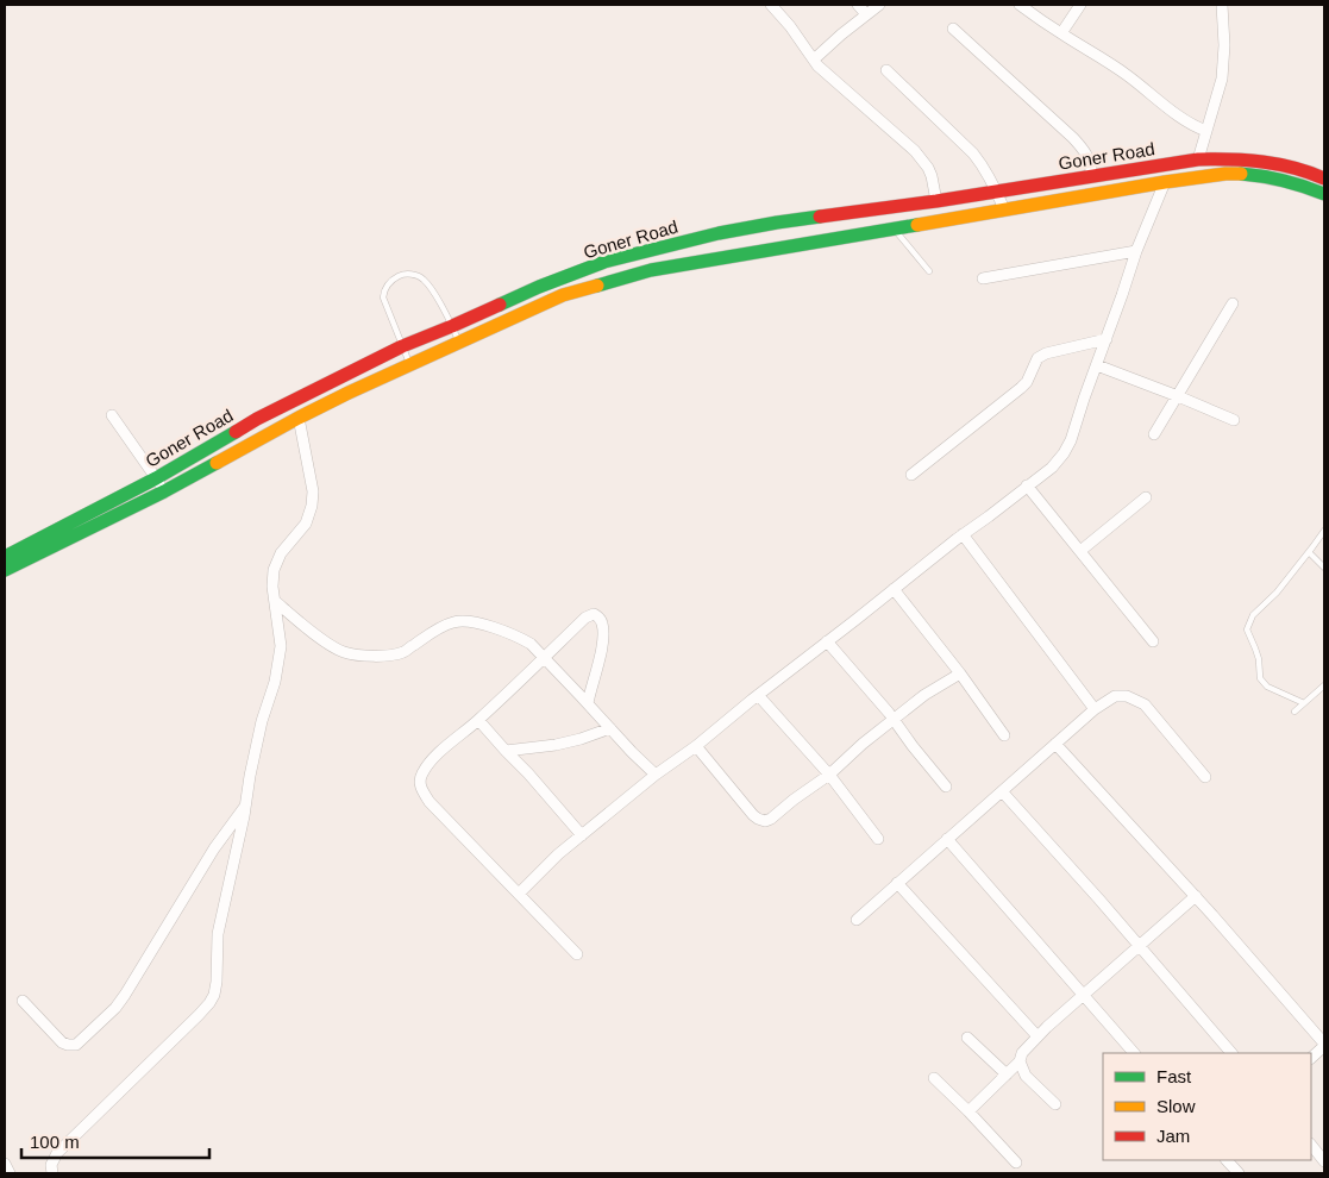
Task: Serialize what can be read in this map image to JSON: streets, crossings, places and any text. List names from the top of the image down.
{
  "streets": {
    "street": ["Goner Road"]
  },
  "legend": ["Fast", "Slow", "Jam"],
  "scale_bar": "100 m"
}
